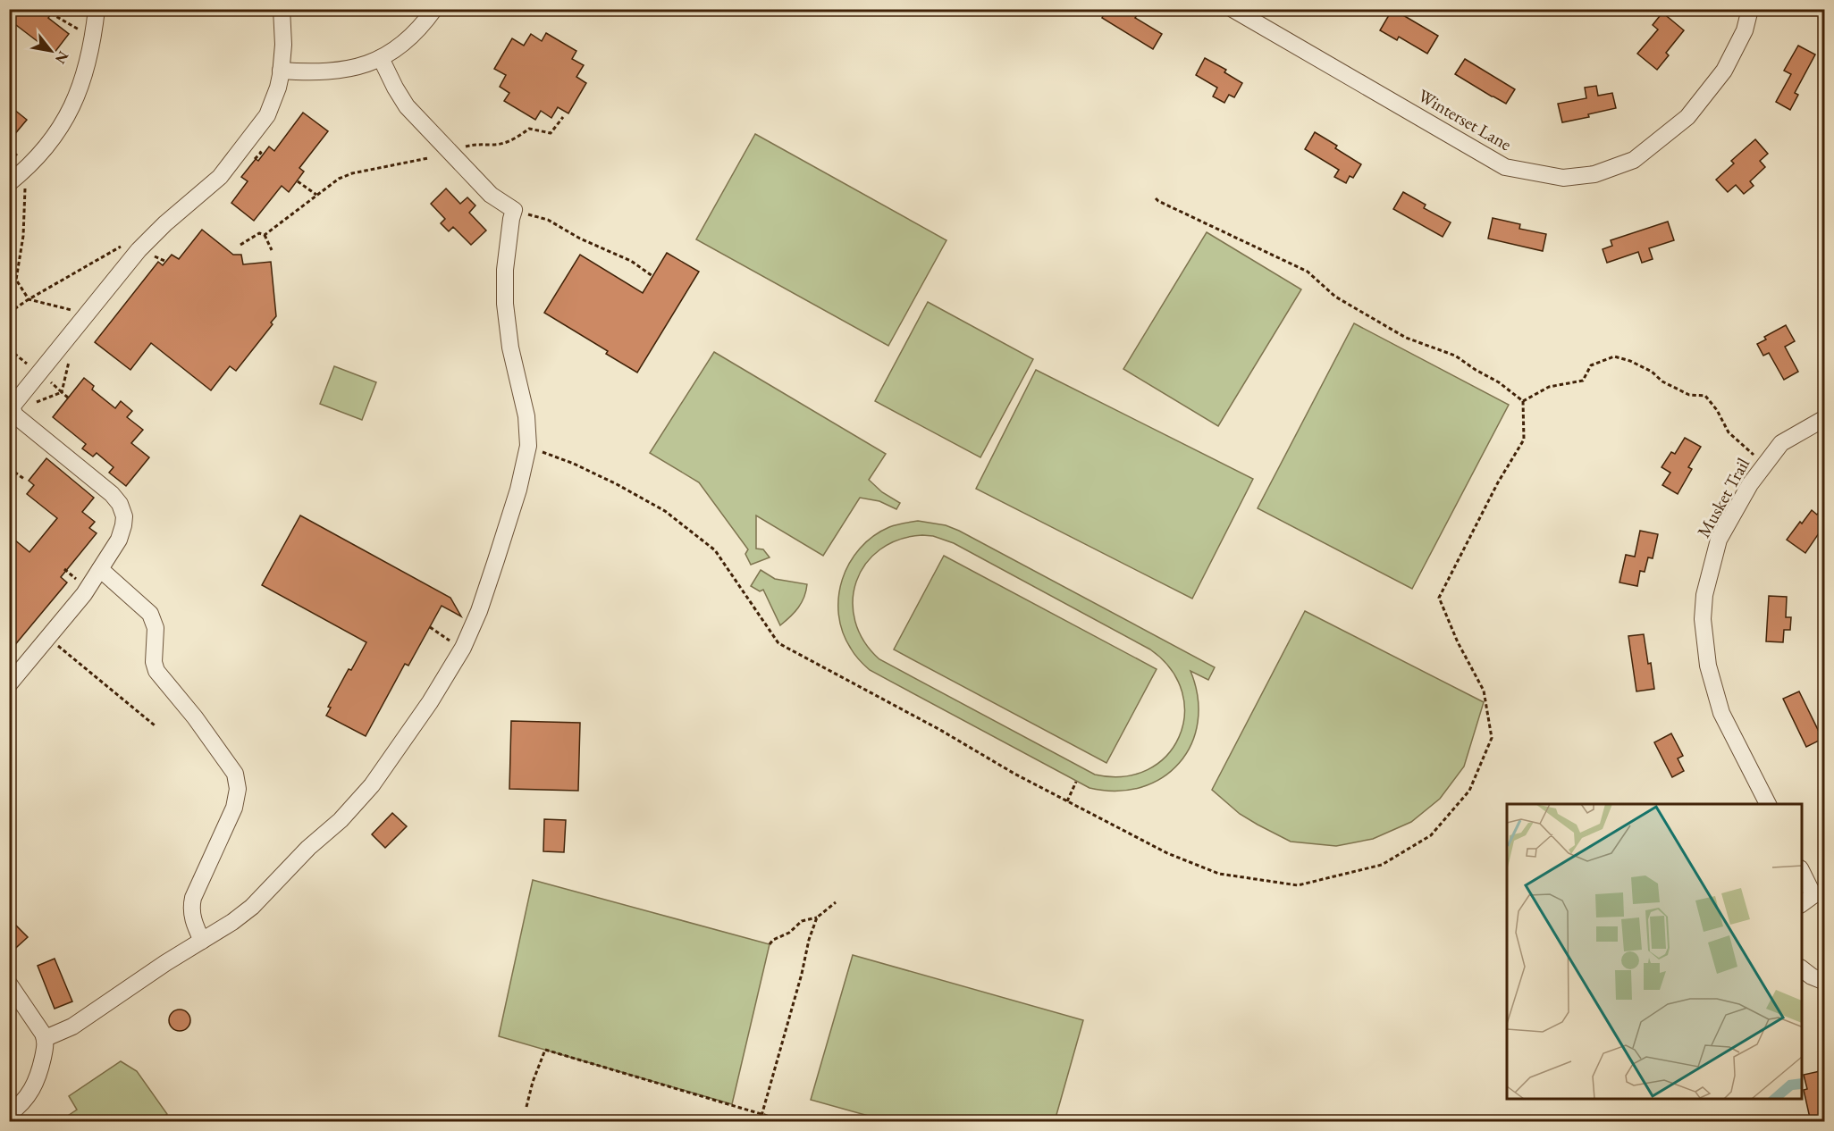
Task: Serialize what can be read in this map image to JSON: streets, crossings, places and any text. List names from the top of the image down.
{
  "streets": {
    "street": ["Winterset Lane", "Musket Trail"]
  },
  "north": "bottom right"
}
